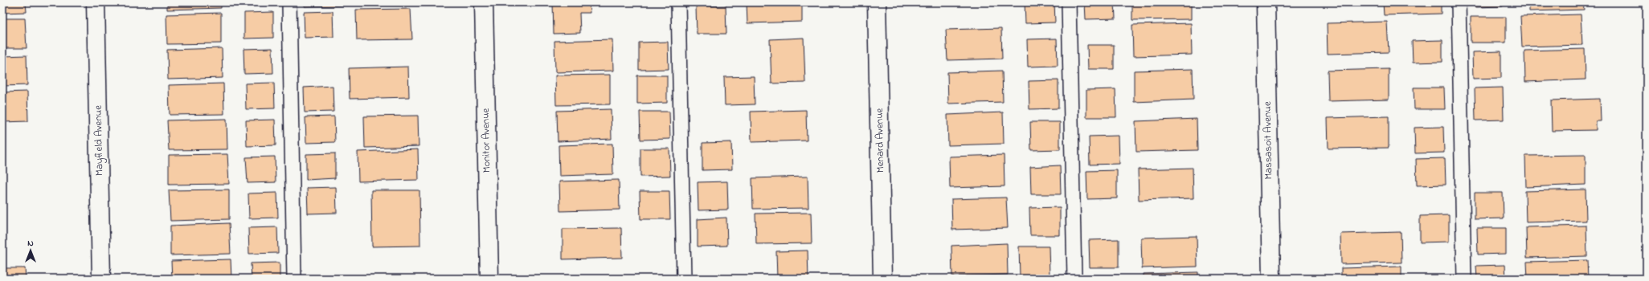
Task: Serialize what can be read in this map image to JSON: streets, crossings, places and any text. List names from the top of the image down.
{
  "streets": {
    "street": [
      "Mayfield Avenue",
      "Monitor Avenue",
      "Menard Avenue",
      "Massasoit Avenue"
    ]
  },
  "north": "top"
}
